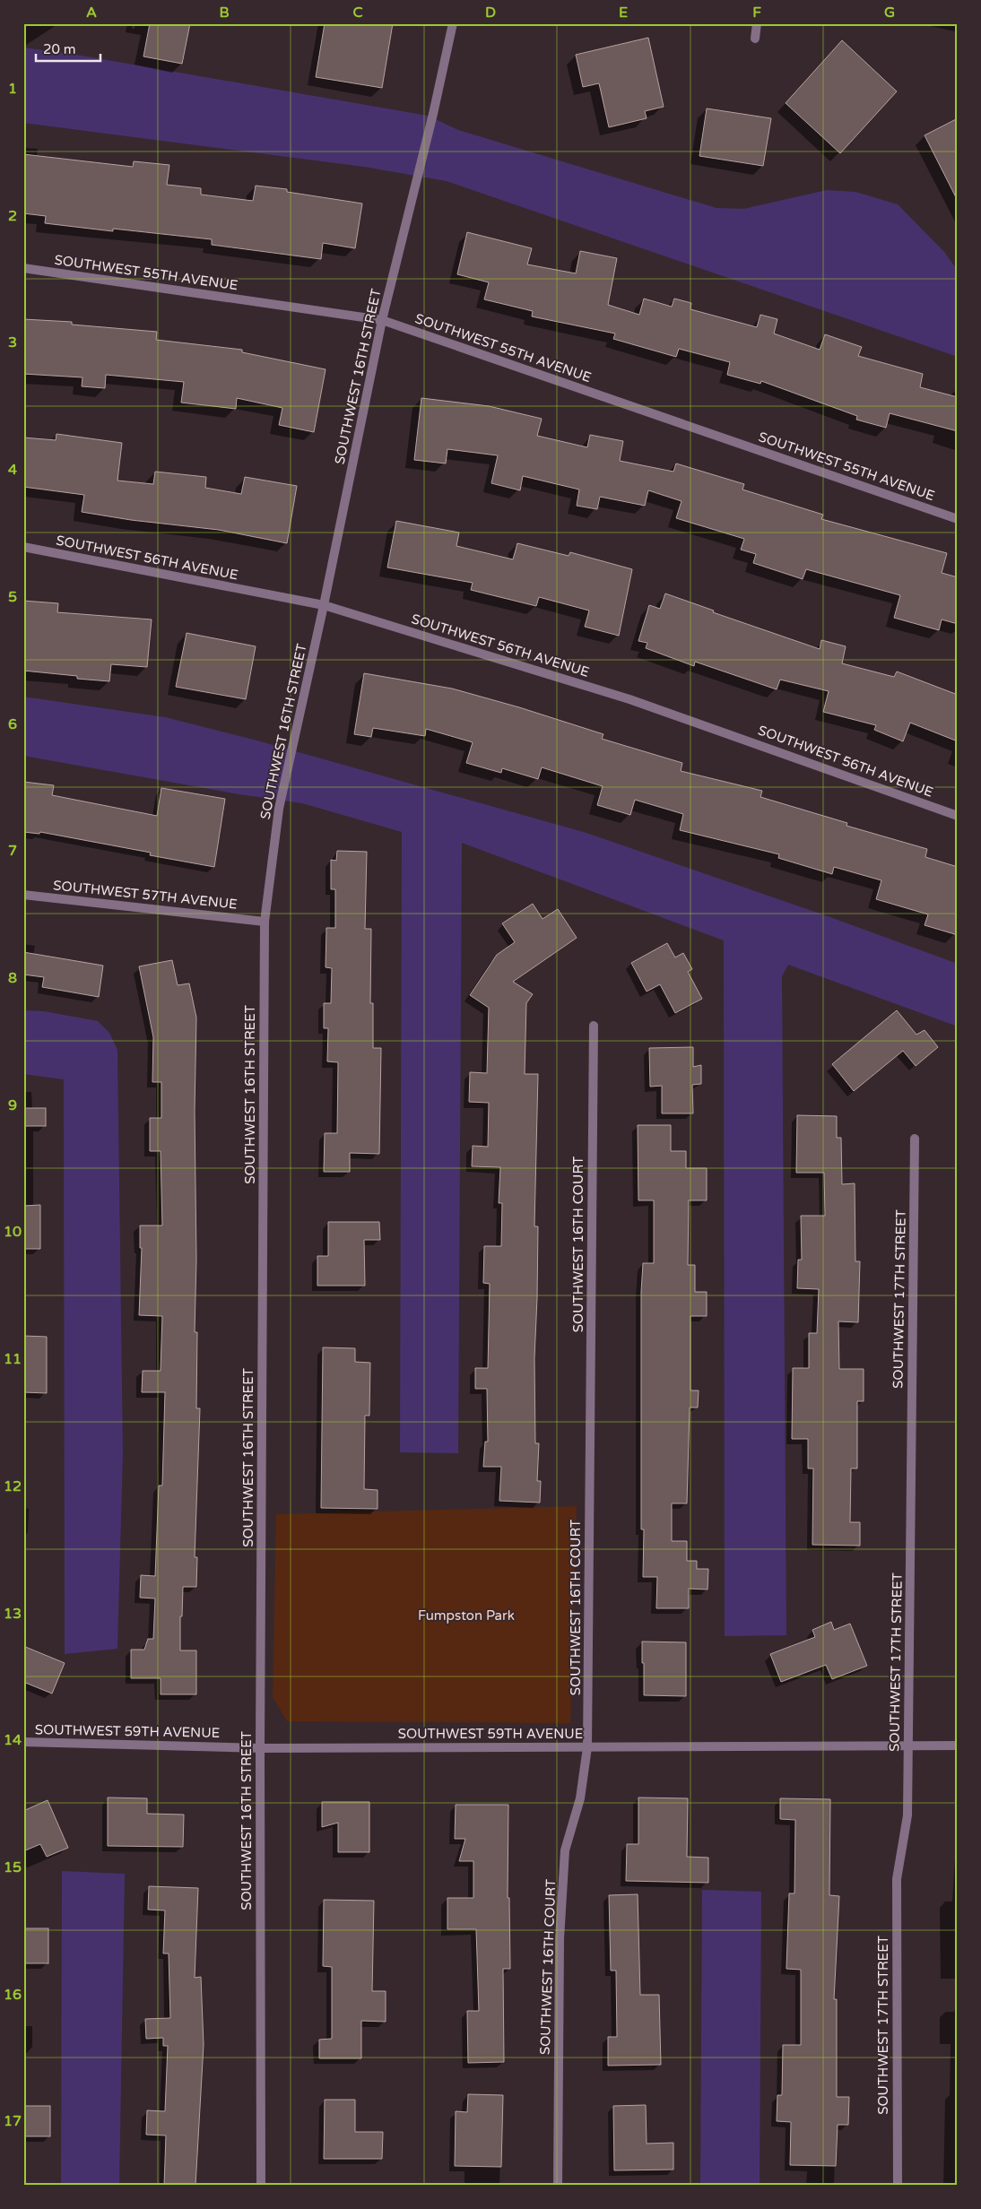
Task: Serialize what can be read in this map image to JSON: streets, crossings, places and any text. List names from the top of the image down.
{
  "streets": {
    "street": [
      "SOUTHWEST 55TH AVENUE",
      "SOUTHWEST 16TH STREET",
      "SOUTHWEST 56TH AVENUE",
      "SOUTHWEST 57TH AVENUE",
      "SOUTHWEST 16TH COURT",
      "SOUTHWEST 17TH STREET",
      "SOUTHWEST 59TH AVENUE"
    ]
  },
  "crossings": [
    ["SOUTHWEST 55TH AVENUE", "SOUTHWEST 16TH STREET"],
    ["SOUTHWEST 16TH STREET", "SOUTHWEST 56TH AVENUE"],
    ["SOUTHWEST 16TH STREET", "SOUTHWEST 57TH AVENUE"],
    ["SOUTHWEST 16TH STREET", "SOUTHWEST 59TH AVENUE"],
    ["SOUTHWEST 16TH COURT", "SOUTHWEST 59TH AVENUE"],
    ["SOUTHWEST 17TH STREET", "SOUTHWEST 59TH AVENUE"]
  ],
  "parks": ["Fumpston Park"],
  "scale_bar": "20 m",
  "grid": {
    "columns": [
      "A",
      "B",
      "C",
      "D",
      "E",
      "F",
      "G"
    ],
    "rows": [
      "1",
      "2",
      "3",
      "4",
      "5",
      "6",
      "7",
      "8",
      "9",
      "10",
      "11",
      "12",
      "13",
      "14",
      "15",
      "16",
      "17"
    ]
  }
}
